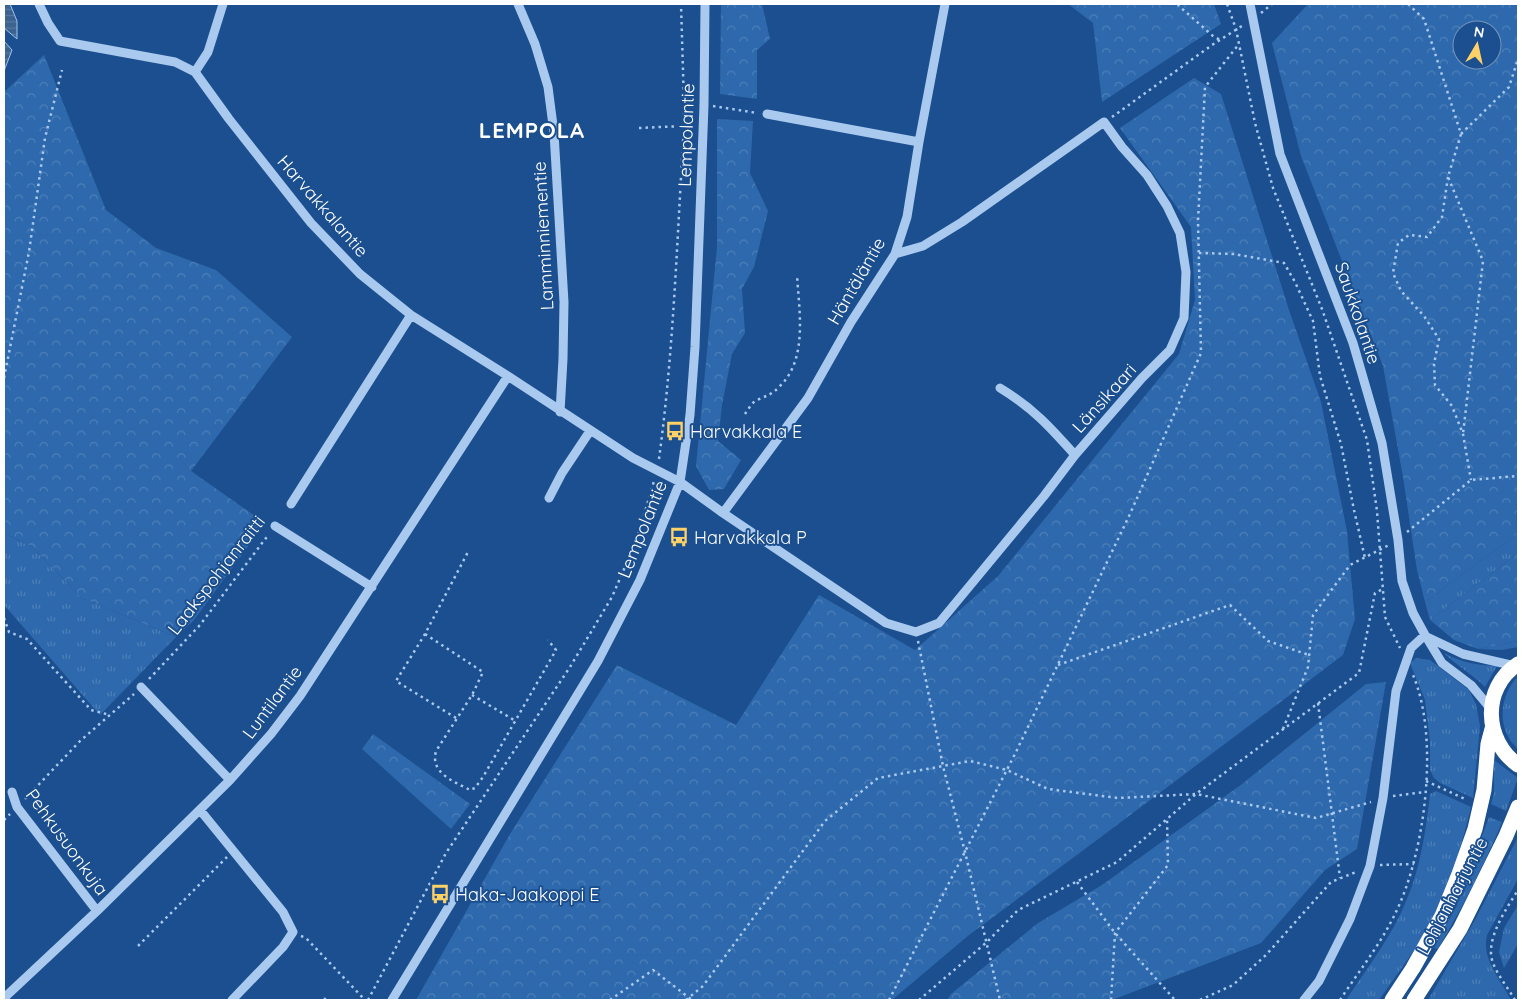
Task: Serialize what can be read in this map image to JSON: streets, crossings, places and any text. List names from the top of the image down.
{
  "streets": {
    "highway": ["Lohjanharjuntie"],
    "street": [
      "Lempolantie",
      "Harvakkalantie",
      "Lamminniementie",
      "Häntäläntie",
      "Saukkolantie",
      "Länsikaari",
      "Luntilantie",
      "Pehkusuonkuja"
    ],
    "path": ["Laakspohjanraitti"]
  },
  "crossings": [
    ["Lempolantie", "Harvakkalantie"],
    ["Harvakkalantie", "Lamminniementie"],
    ["Harvakkalantie", "Luntilantie"],
    ["Laakspohjanraitti", "Pehkusuonkuja"],
    ["Luntilantie", "Pehkusuonkuja"]
  ],
  "districts": ["LEMPOLA"],
  "places": {
    "bus stop": ["Harvakkala E", "Harvakkala P", "Haka-Jaakoppi E"]
  },
  "north": "top"
}
